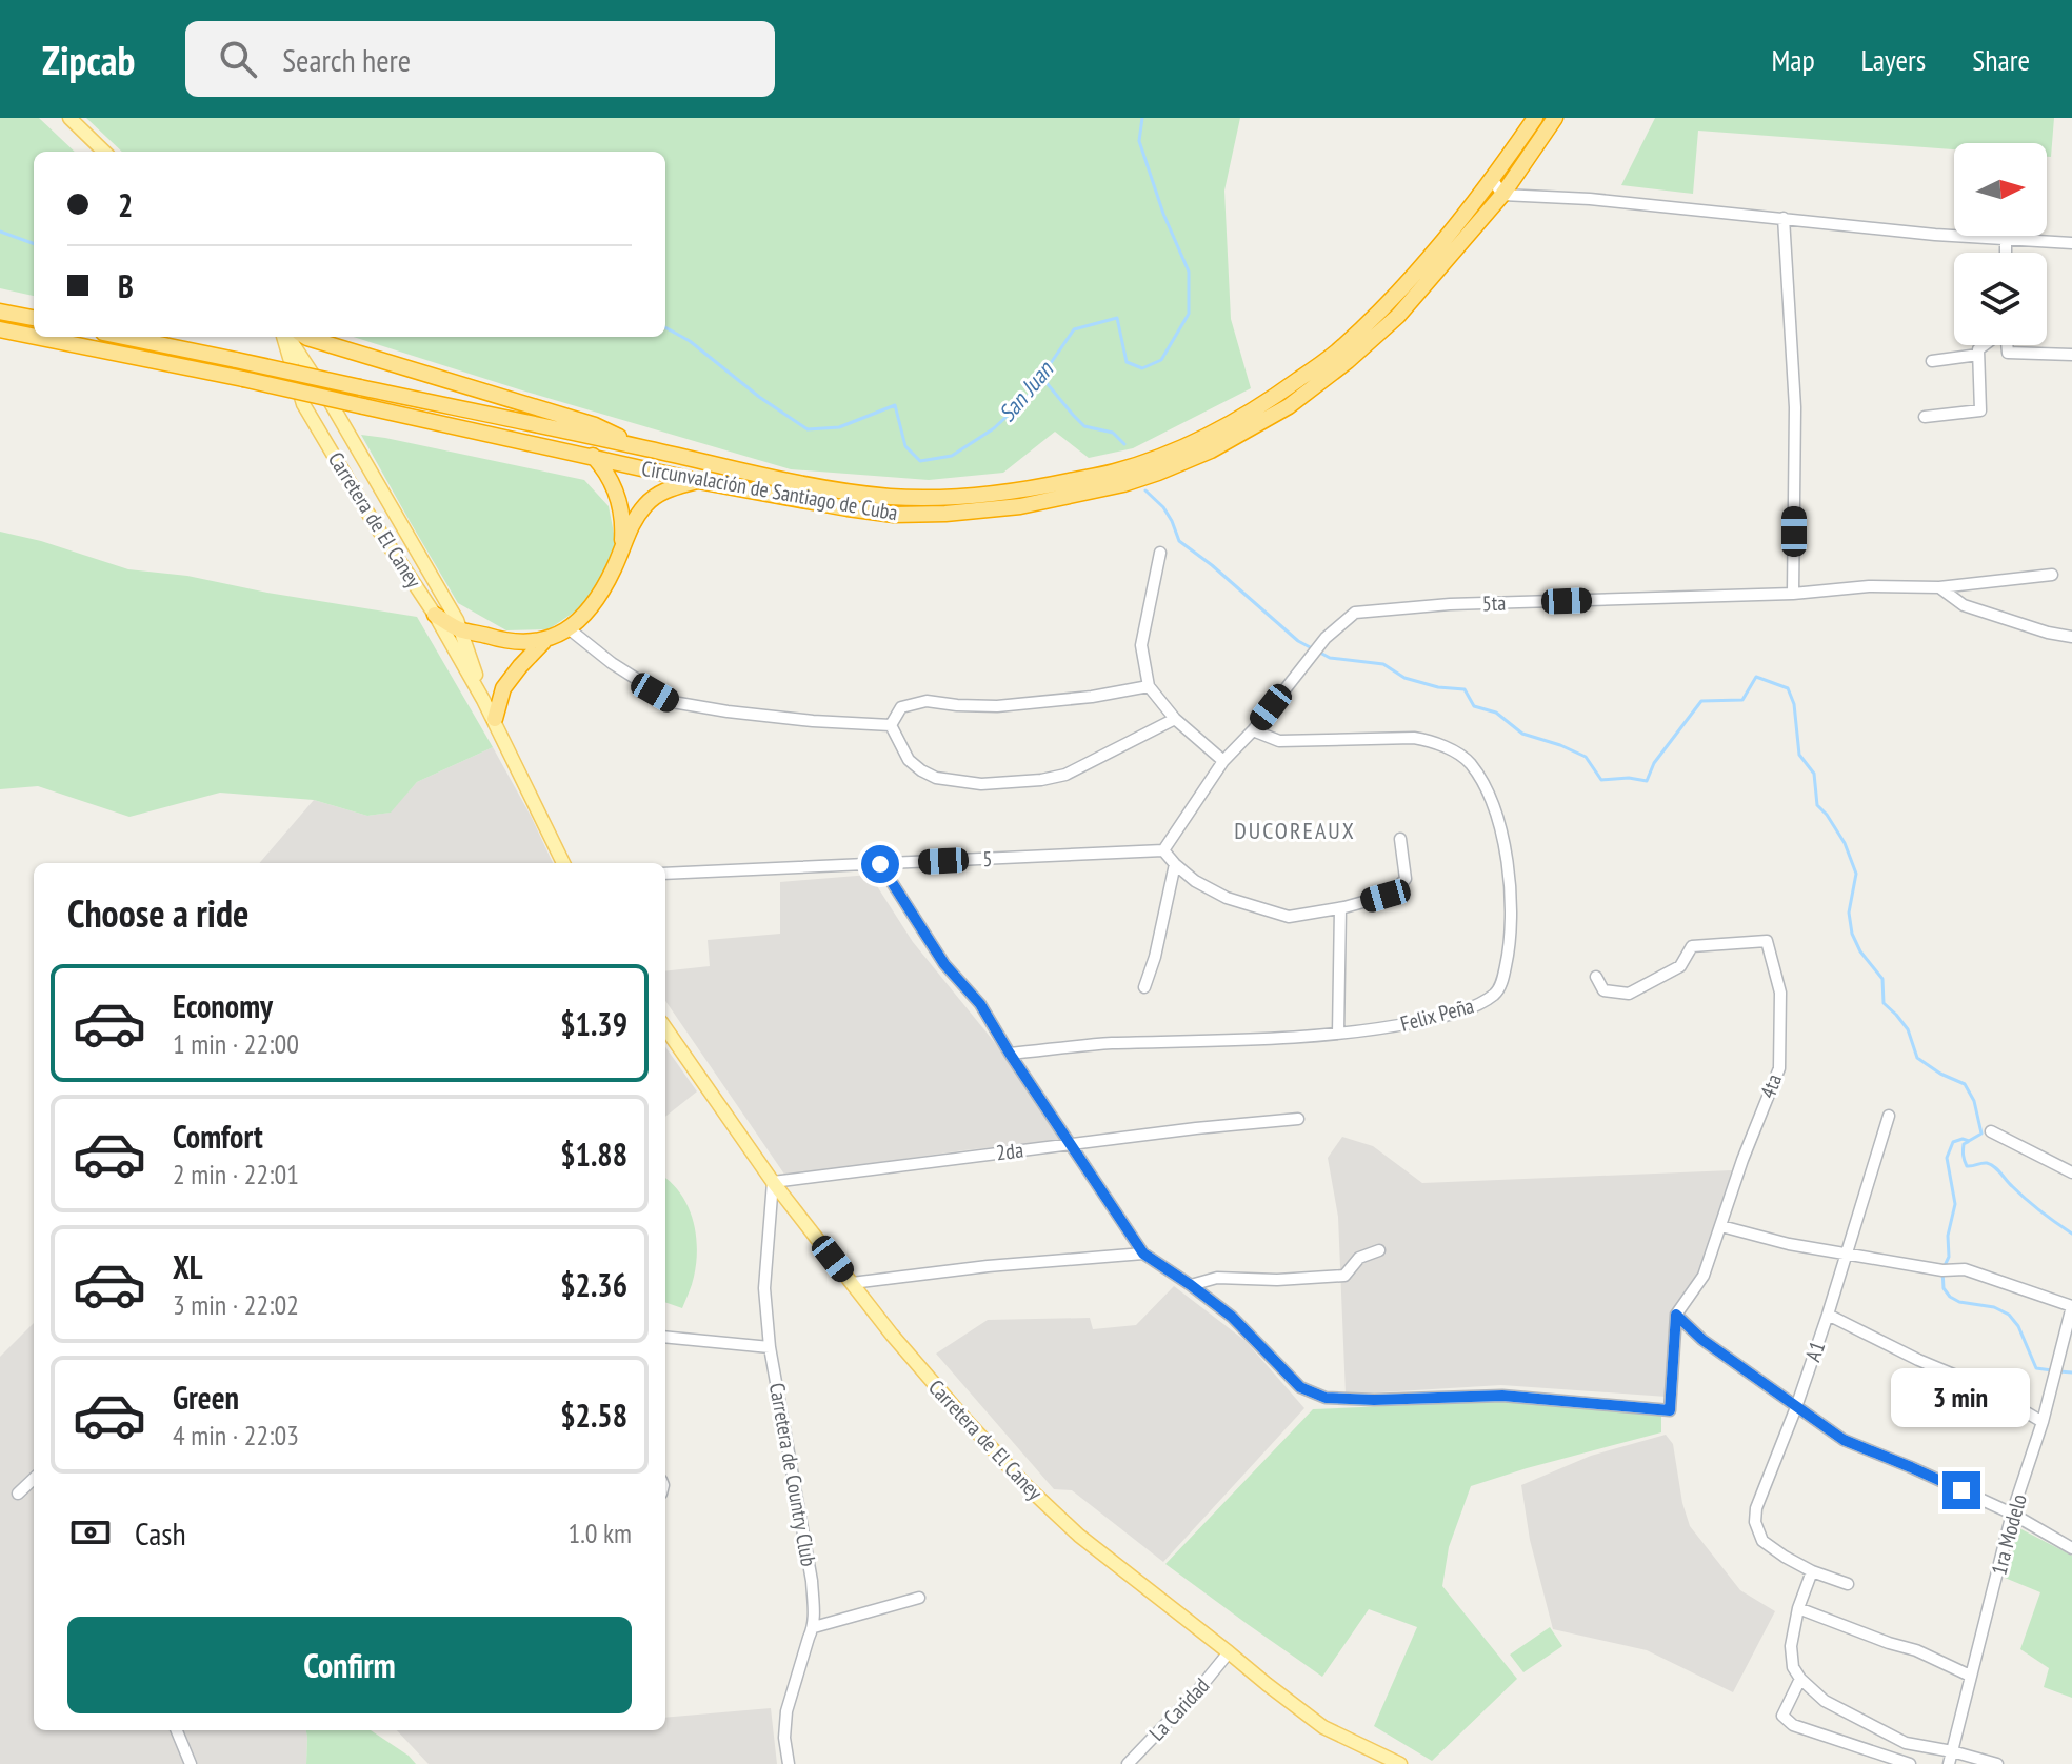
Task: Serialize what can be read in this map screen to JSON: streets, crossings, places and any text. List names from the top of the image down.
{
  "streets": {
    "highway": ["Circunvalación de Santiago de Cuba"],
    "main road": ["Carretera de El Caney"],
    "street": [
      "5ta",
      "5",
      "Felix Peña",
      "4ta",
      "2da",
      "A1",
      "Carretera de Country Club",
      "1ra Modelo",
      "La Caridad"
    ]
  },
  "crossings": [
    ["Carretera de El Caney", "2da"],
    ["Carretera de El Caney", "Carretera de Country Club"],
    ["Carretera de El Caney", "La Caridad"],
    ["5ta", "5"],
    ["5ta", "Felix Peña"],
    ["2da", "Carretera de Country Club"]
  ],
  "districts": ["DUCOREAUX"],
  "water": ["San Juan"],
  "north": "right",
  "page": {
    "header": "Zipcab",
    "search": "Search here",
    "nav": ["Map", "Layers", "Share"],
    "banner": ["2", "B"],
    "heading": "Choose a ride",
    "list": [
      {
        "name": "Economy",
        "note": "1 min · 22:00",
        "value": "$1.39"
      },
      {
        "name": "Comfort",
        "note": "2 min · 22:01",
        "value": "$1.88"
      },
      {
        "name": "XL",
        "note": "3 min · 22:02",
        "value": "$2.36"
      },
      {
        "name": "Green",
        "note": "4 min · 22:03",
        "value": "$2.58"
      }
    ],
    "bubble": "3 min",
    "pay": ["Cash", "1.0 km"],
    "buttons": "Confirm"
  }
}
